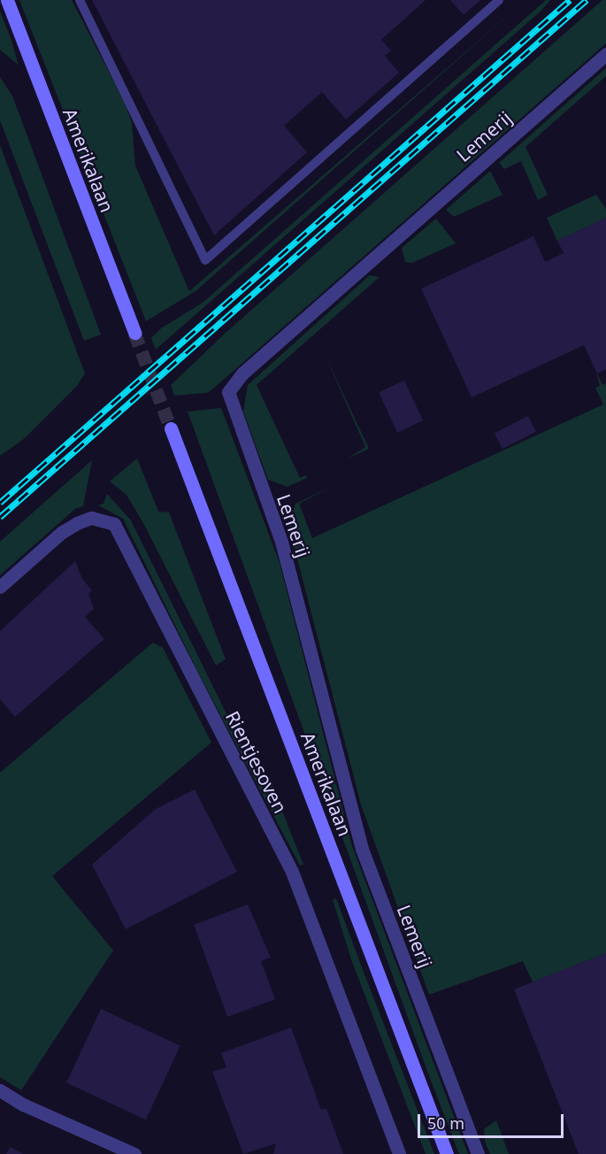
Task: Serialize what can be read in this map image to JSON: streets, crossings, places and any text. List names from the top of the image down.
{
  "streets": {
    "main road": ["Amerikalaan"],
    "street": ["Lemerij", "Rientjesoven"]
  },
  "scale_bar": "50 m"
}
